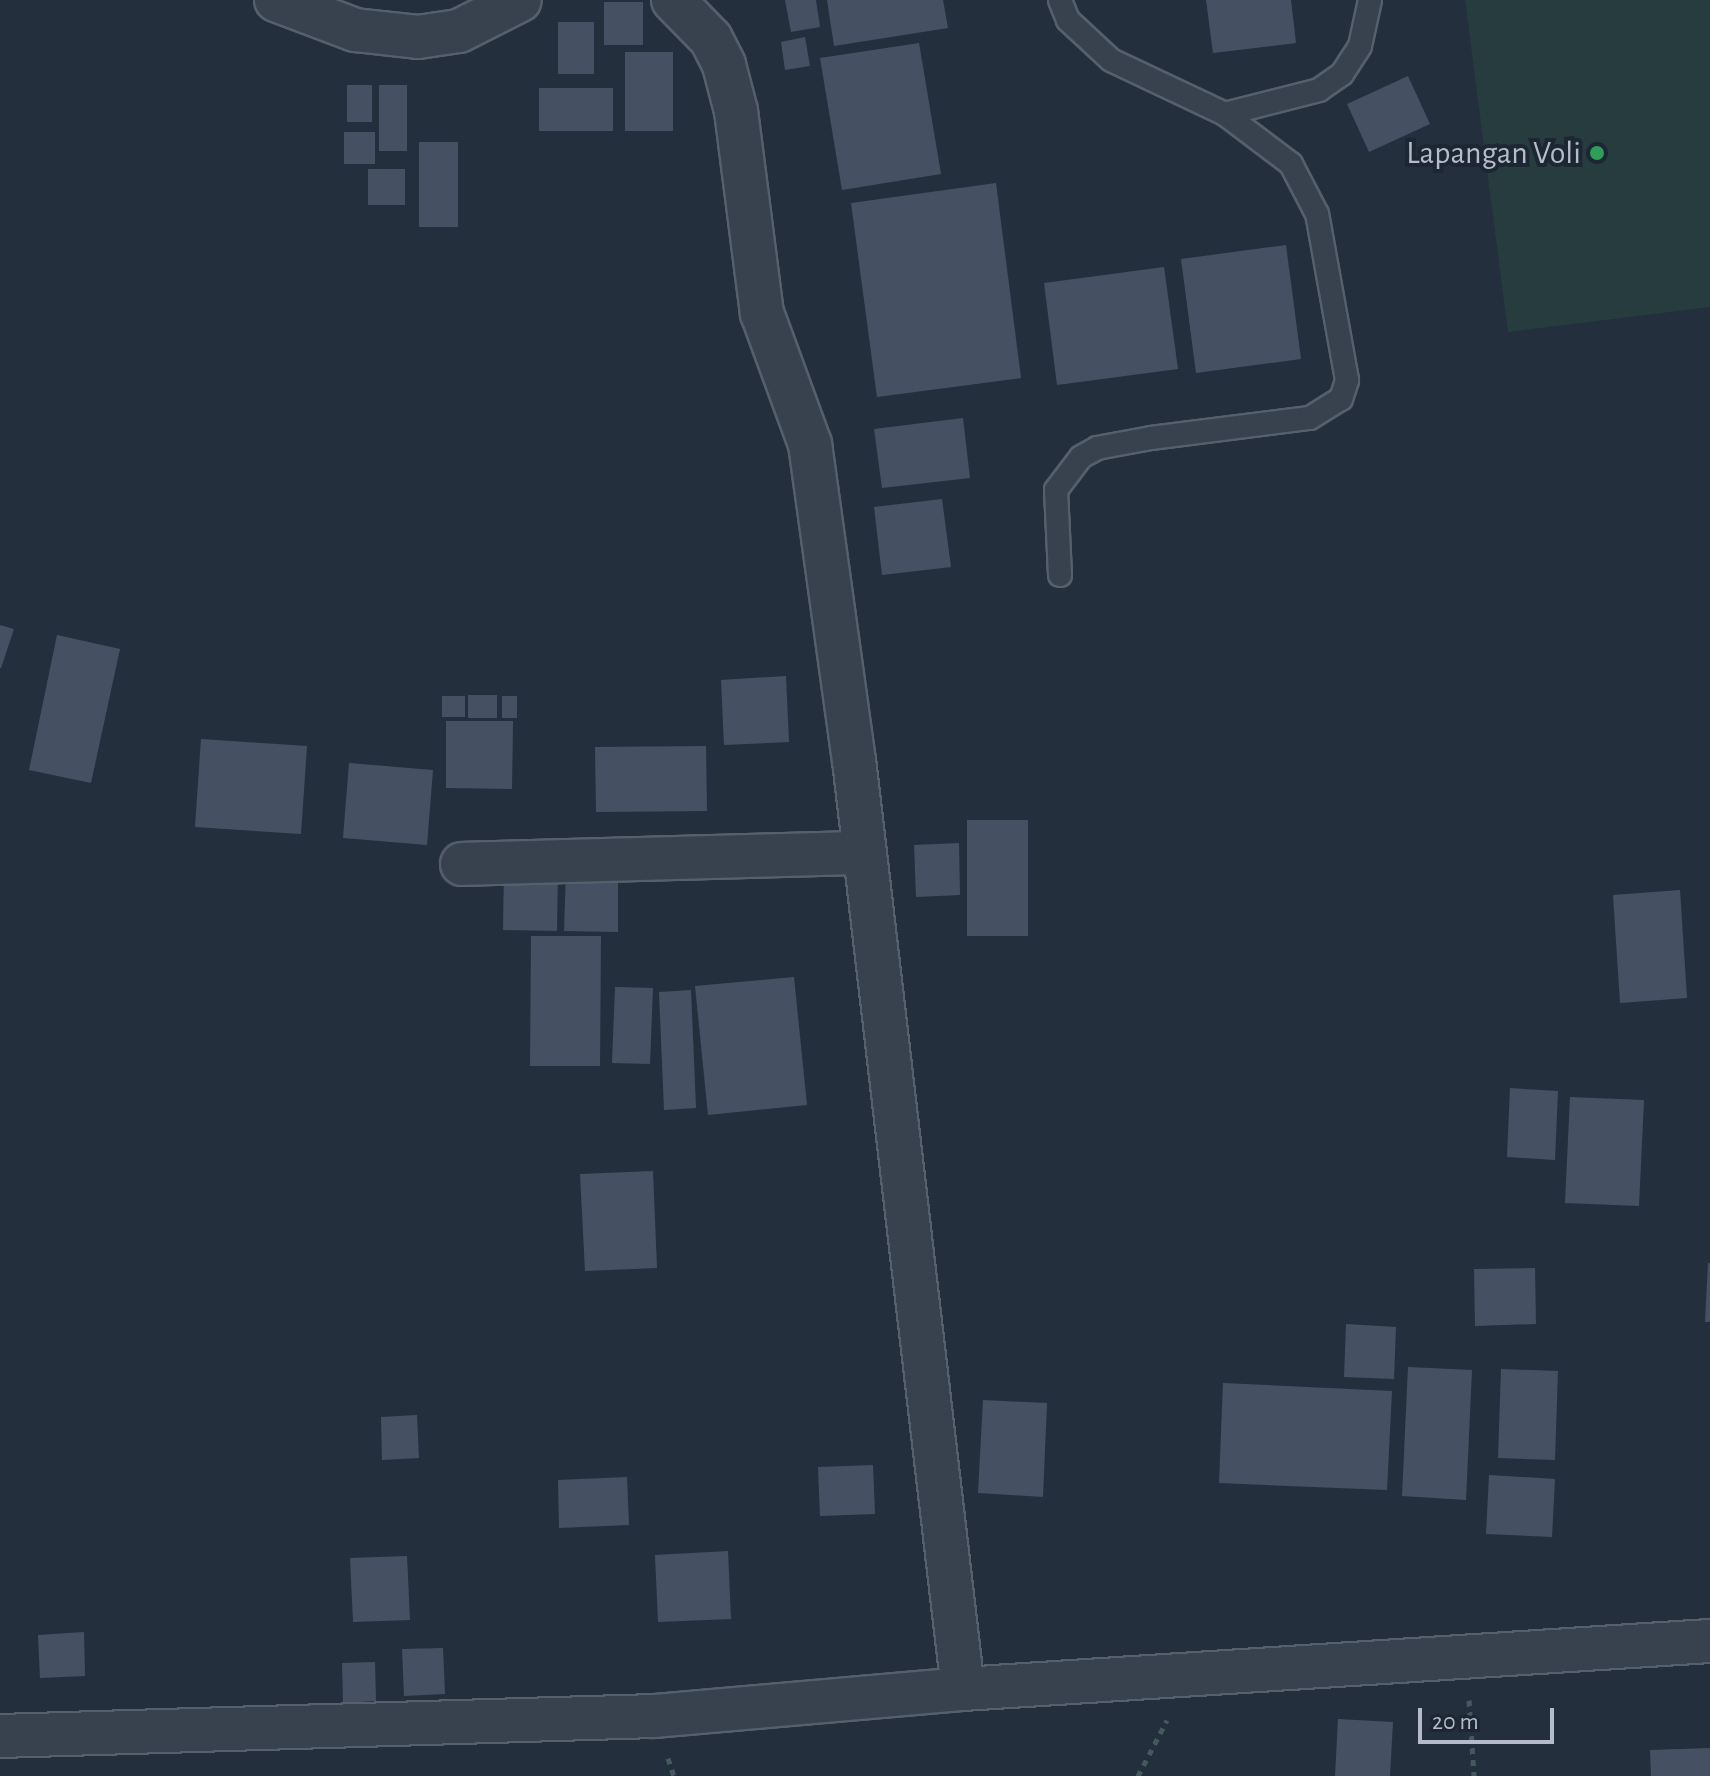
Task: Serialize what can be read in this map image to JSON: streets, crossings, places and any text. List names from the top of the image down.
{
  "places": ["Lapangan Voli"],
  "scale_bar": "20 m"
}
